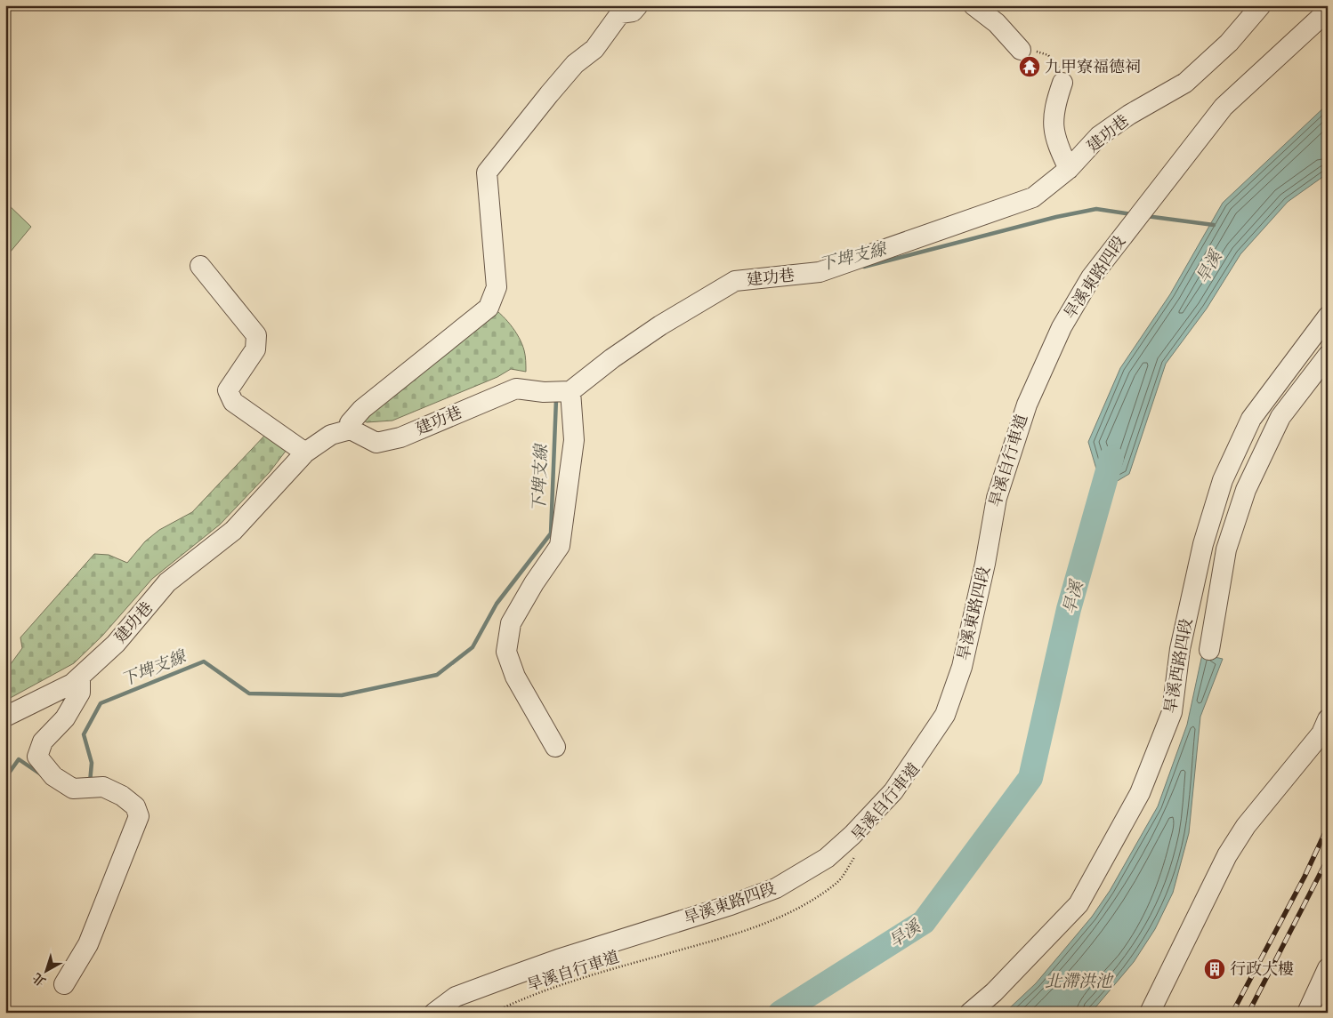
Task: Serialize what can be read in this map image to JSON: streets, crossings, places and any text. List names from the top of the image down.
{
  "streets": {
    "street": ["建功巷", "旱溪東路四段", "旱溪西路四段"],
    "path": ["旱溪自行車道"]
  },
  "water": ["下埤支線", "旱溪", "北滯洪池"],
  "places": {
    "temple": ["九甲寮福德祠"],
    "building": ["行政大樓"]
  },
  "north": "bottom left"
}
